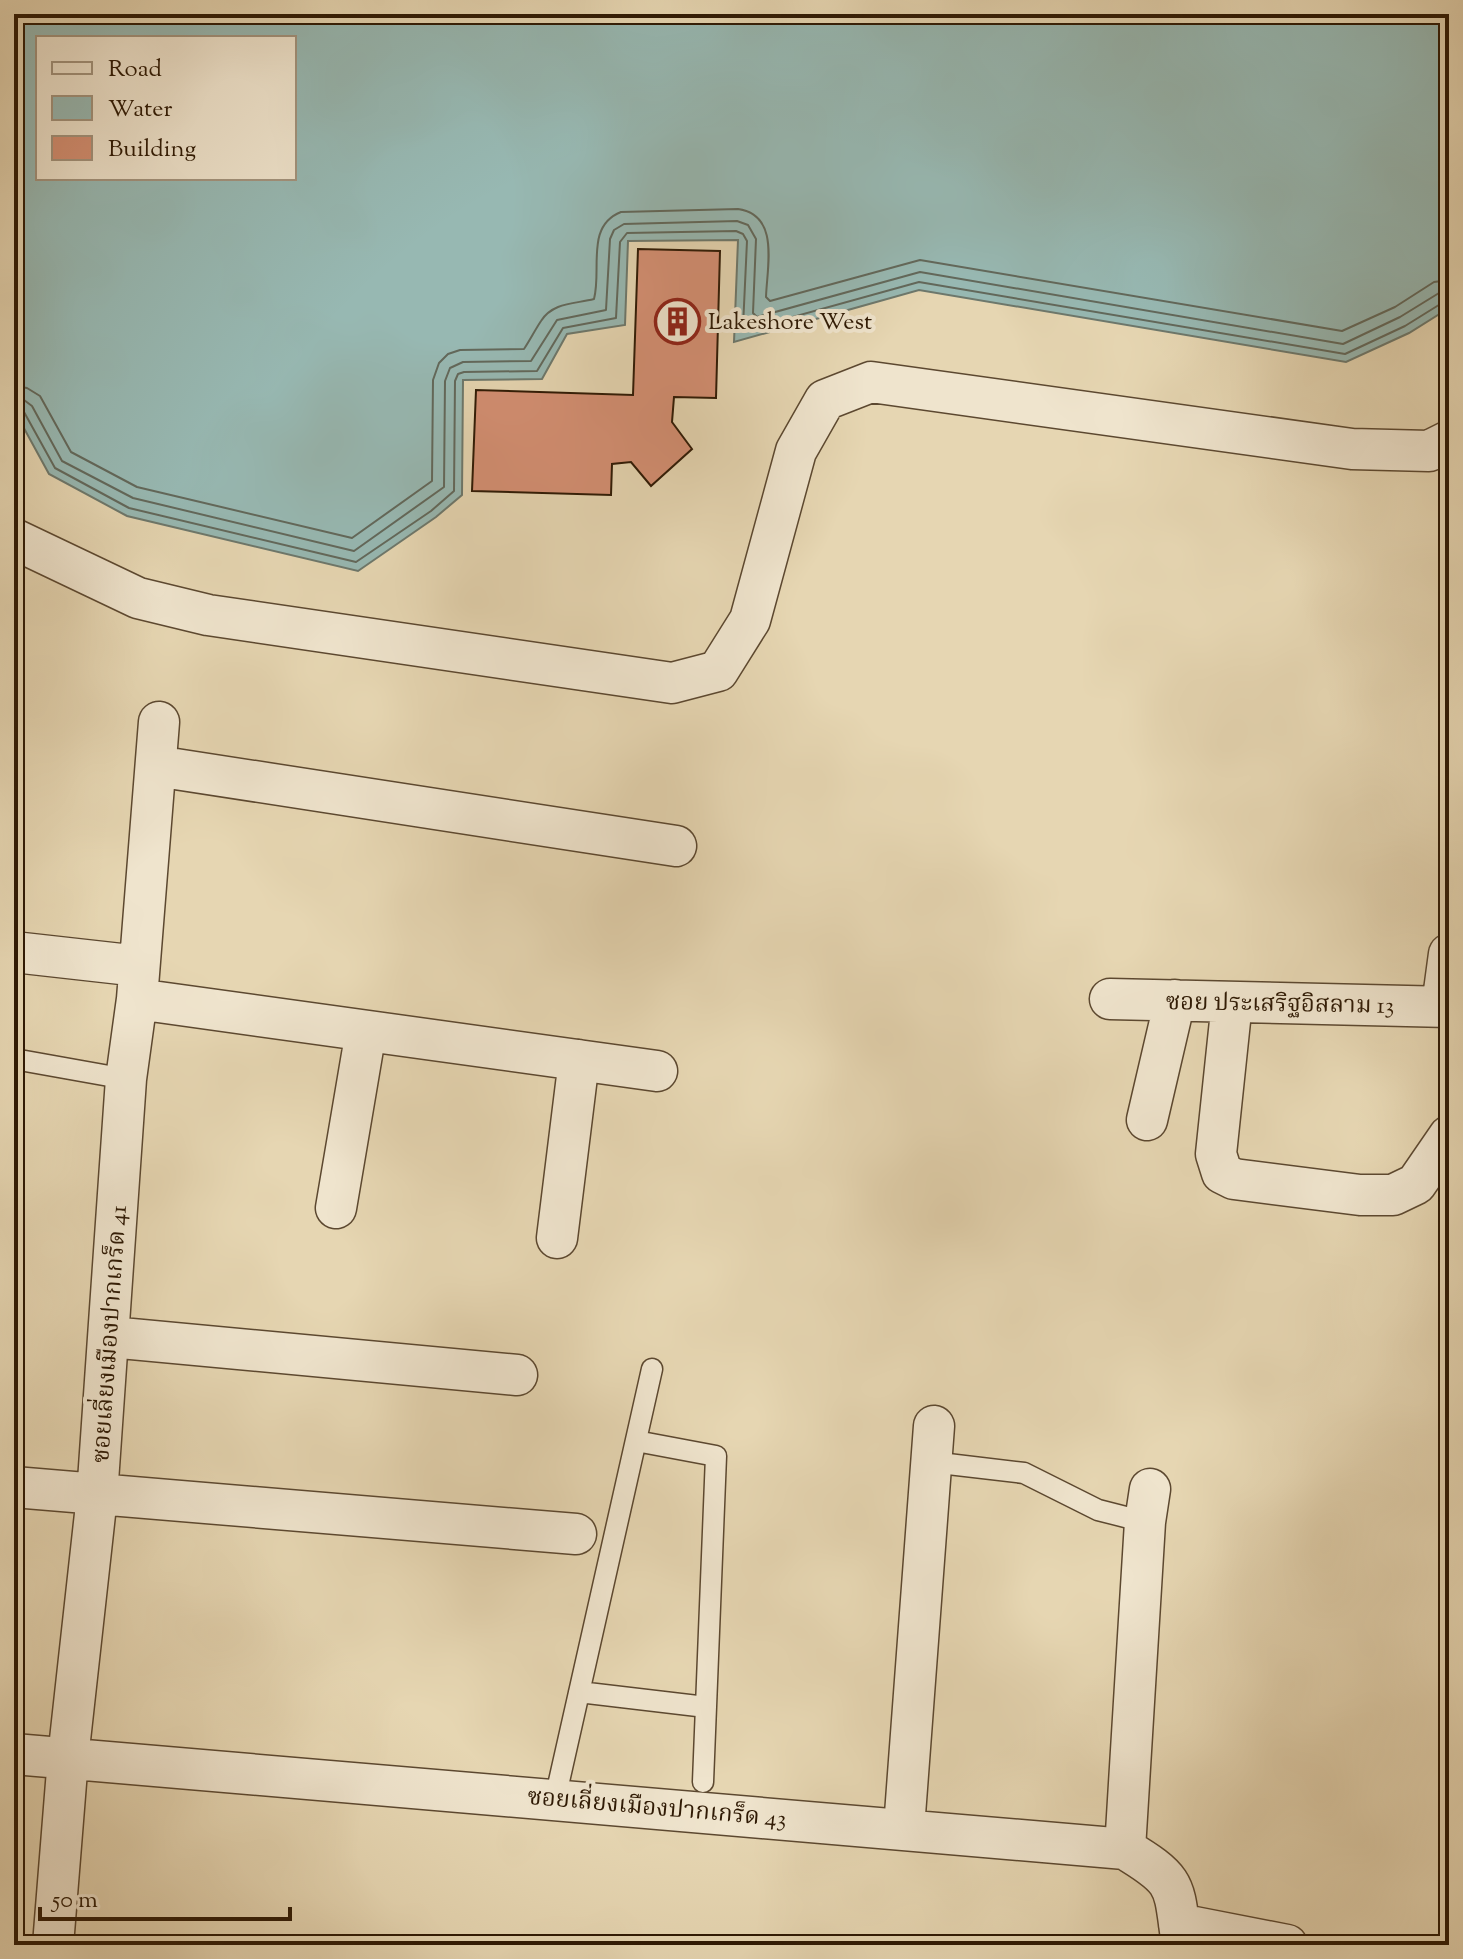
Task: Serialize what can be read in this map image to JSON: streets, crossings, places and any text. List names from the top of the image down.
{
  "streets": {
    "street": ["ซอย ประเสริฐอิสลาม 13", "ซอยเลี่ยงเมืองปากเกร็ด 41", "ซอยเลี่ยงเมืองปากเกร็ด 43"]
  },
  "crossings": [
    ["ซอยเลี่ยงเมืองปากเกร็ด 41", "ซอยเลี่ยงเมืองปากเกร็ด 43"]
  ],
  "places": {
    "building": ["Lakeshore West"]
  },
  "legend": ["Road", "Water", "Building"],
  "scale_bar": "50 m"
}
